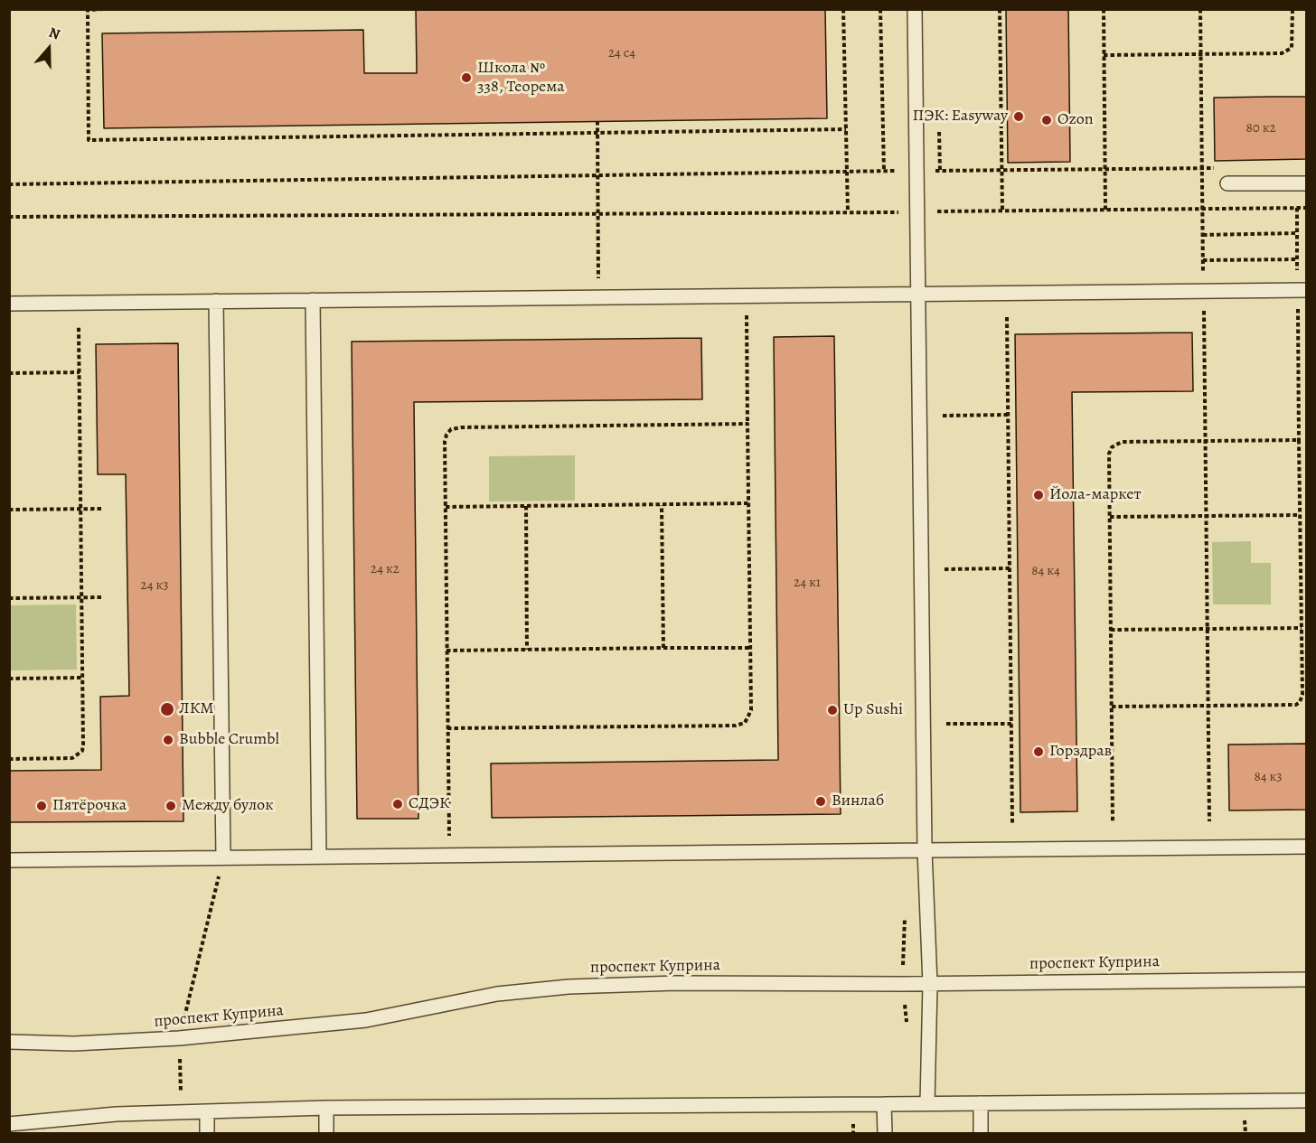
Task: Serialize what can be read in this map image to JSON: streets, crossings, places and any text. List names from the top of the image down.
{
  "streets": {
    "lane": ["проспект Куприна"]
  },
  "places": [
    "Школа № 338, Теорема",
    "ПЭК: Easyway",
    "Ozon",
    "Йола-маркет",
    "ЛКМ",
    "Up Sushi",
    "Bubble Crumbl",
    "Горздрав",
    "Винлаб",
    "СДЭК",
    "Пятёрочка",
    "Между булок"
  ],
  "house_numbers": [
    "24 с4",
    "80 к2",
    "24 к2",
    "84 к4",
    "24 к1",
    "24 к3",
    "84 к3"
  ],
  "north": "top"
}
